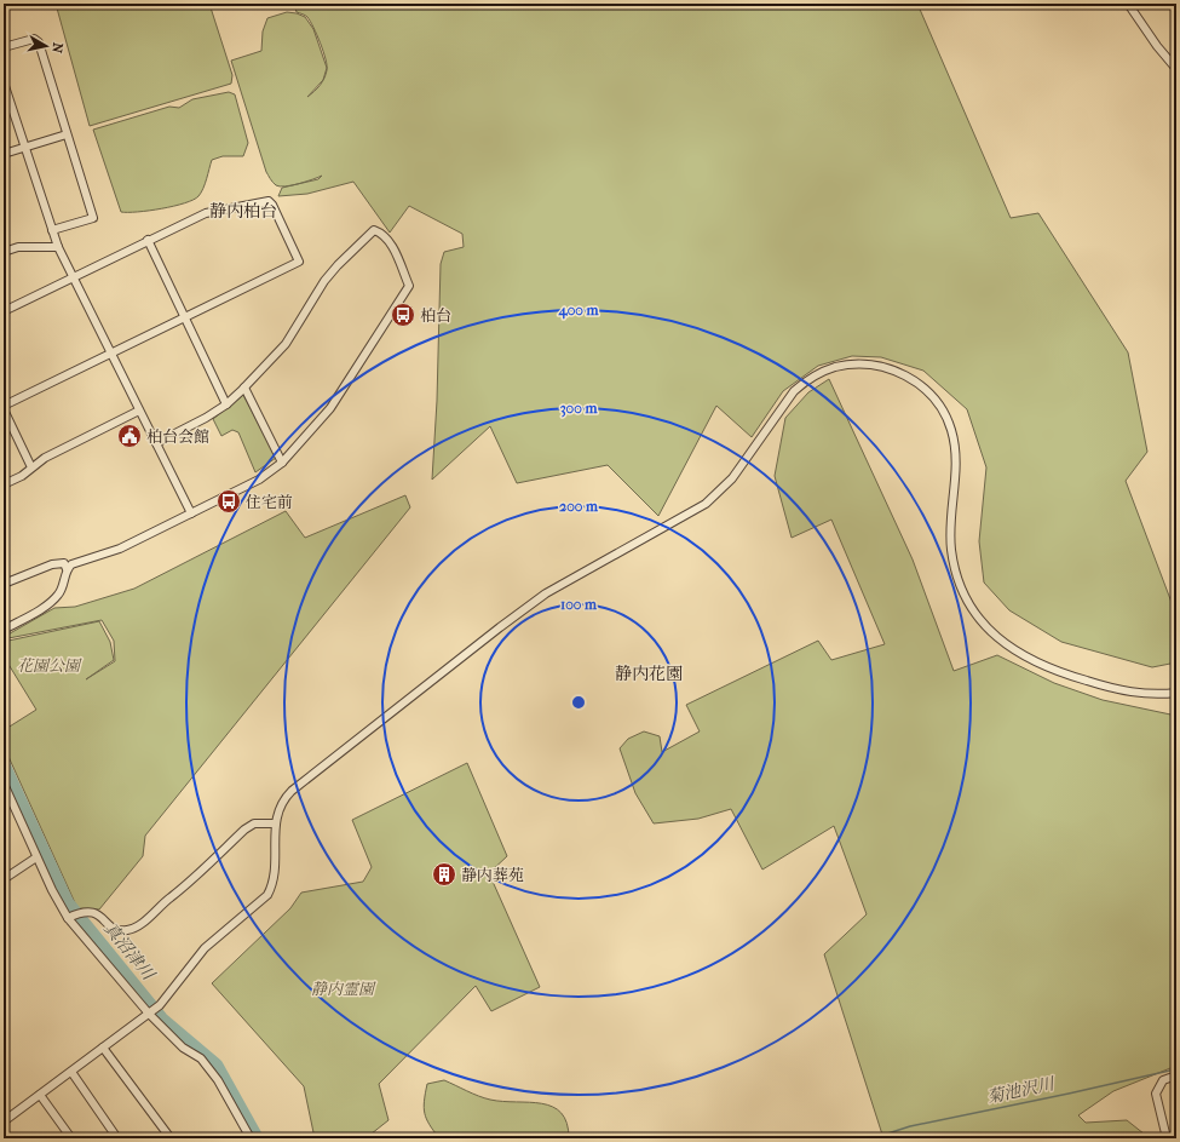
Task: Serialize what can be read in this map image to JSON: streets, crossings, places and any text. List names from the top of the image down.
{
  "districts": ["静内柏台", "静内花園"],
  "water": ["真沼津川", "菊池沢川"],
  "parks": ["花園公園", "静内霊園"],
  "places": {
    "bus stop": ["柏台", "住宅前"],
    "public building": ["柏台会館"],
    "building": ["静内葬苑"]
  },
  "north": "right",
  "rings": [
    "400 m",
    "300 m",
    "200 m",
    "100 m"
  ]
}
